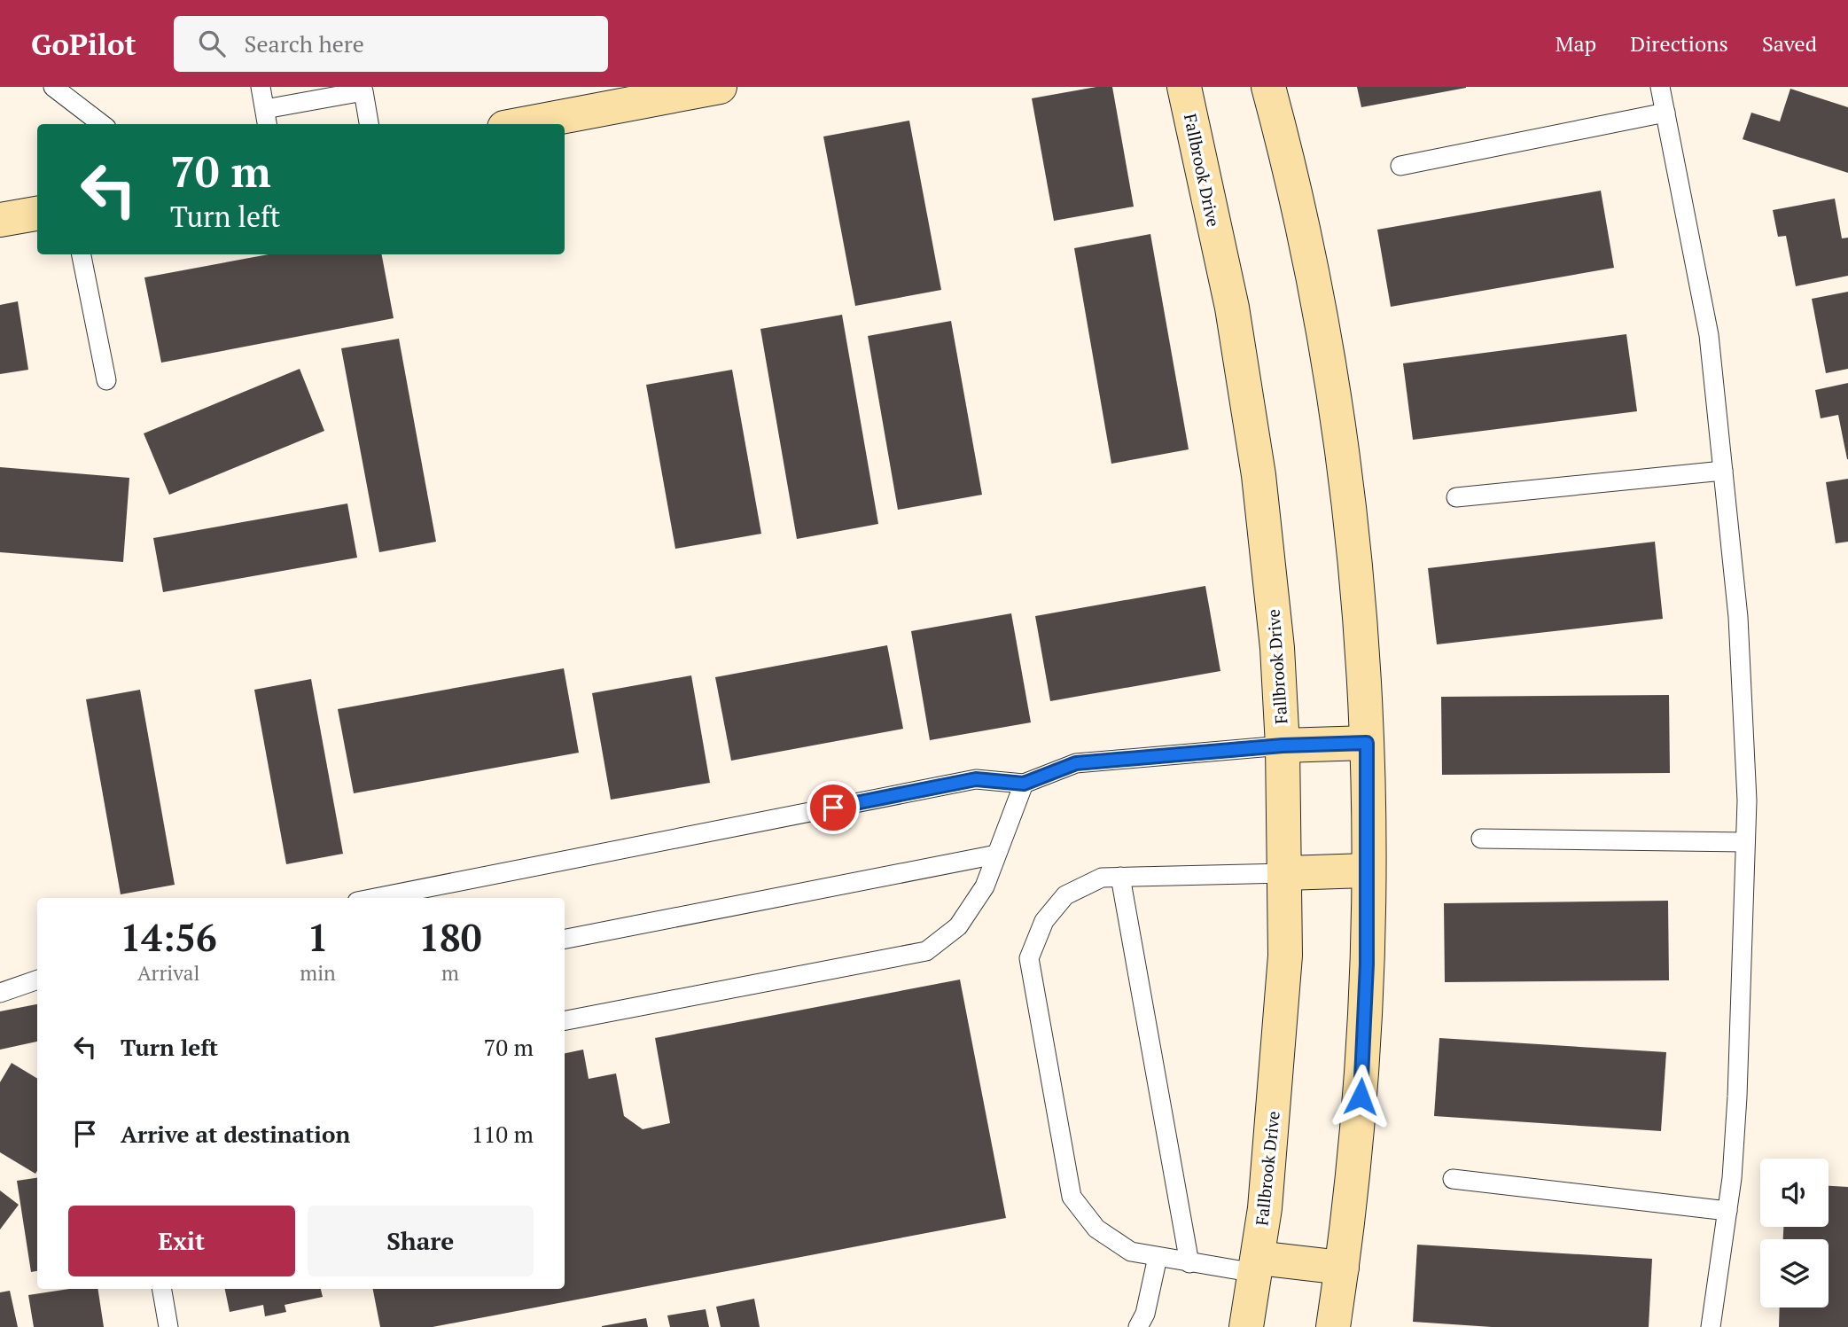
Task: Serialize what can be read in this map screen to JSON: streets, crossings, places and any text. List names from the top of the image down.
{
  "streets": {
    "street": ["Fallbrook Drive"]
  },
  "page": {
    "header": "GoPilot",
    "search": "Search here",
    "nav": ["Map", "Directions", "Saved"],
    "turn": ["70 m", "Turn left"],
    "eta": [
      "14:56",
      "Arrival",
      "1",
      "min",
      "180",
      "m"
    ],
    "list": [
      {
        "name": "Turn left",
        "value": "70 m"
      },
      {
        "name": "Arrive at destination",
        "value": "110 m"
      }
    ],
    "buttons": ["Exit", "Share"]
  }
}
